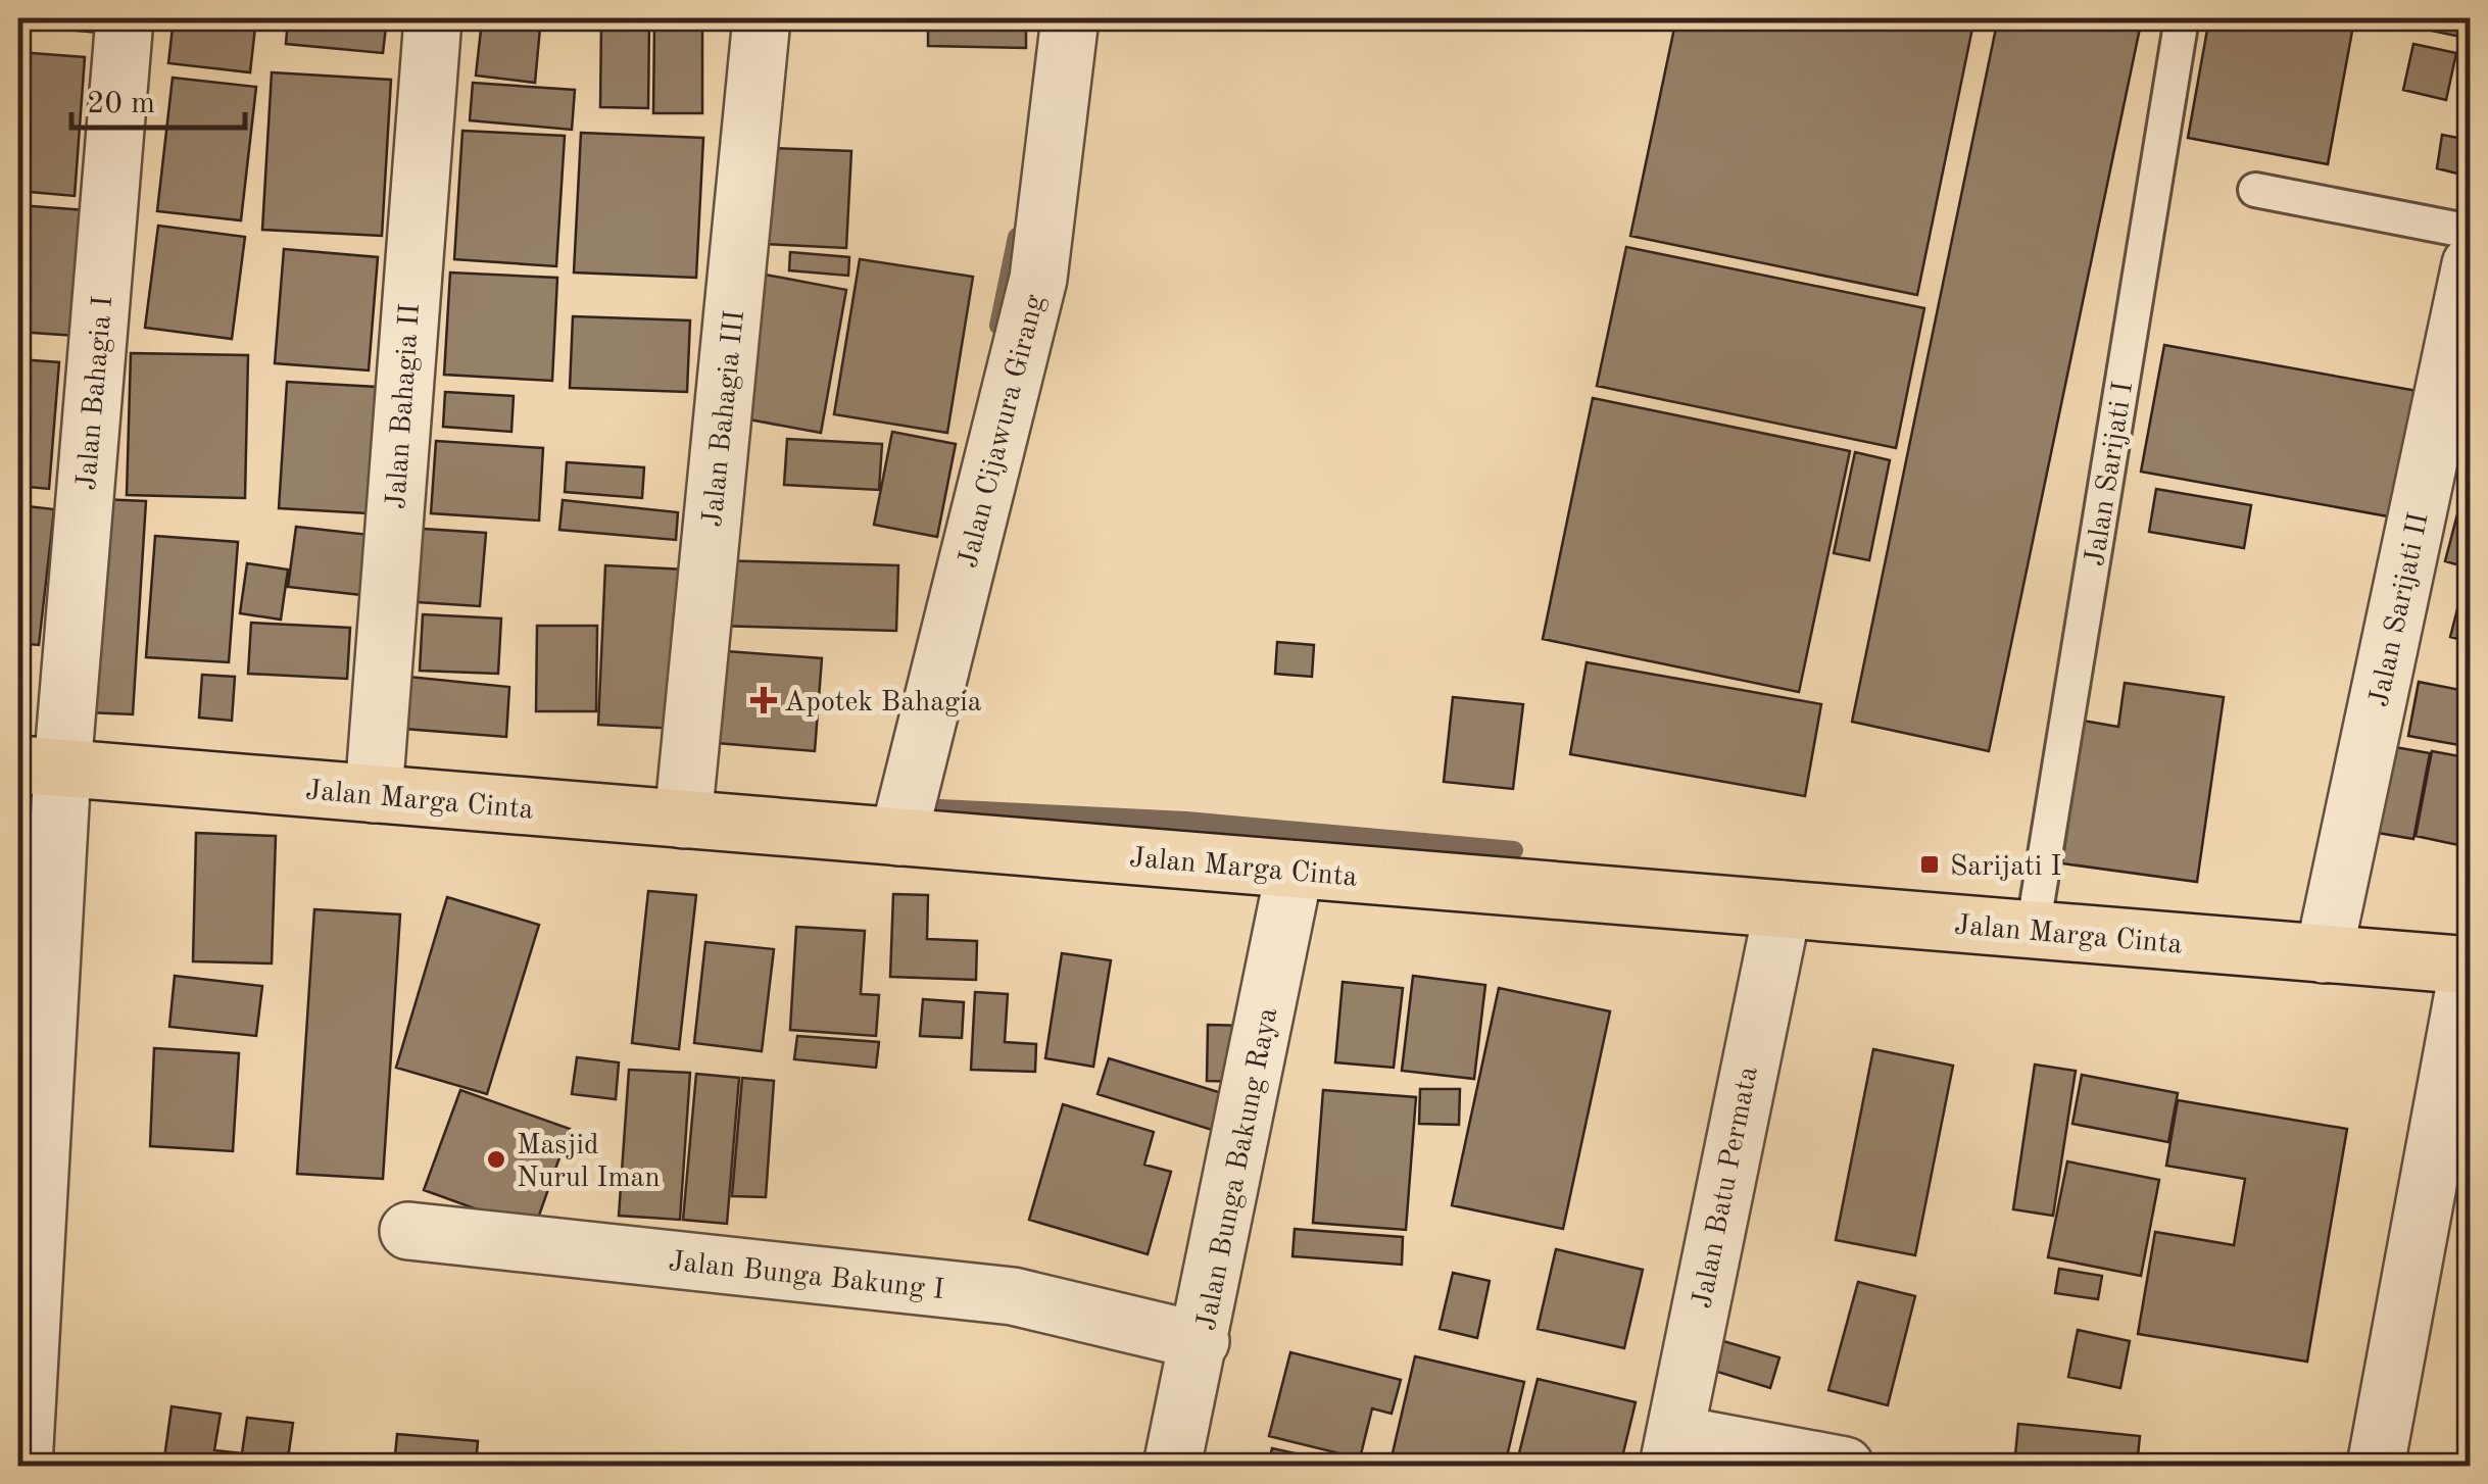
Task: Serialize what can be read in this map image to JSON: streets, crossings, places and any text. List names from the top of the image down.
{
  "streets": {
    "main road": ["Jalan Marga Cinta"],
    "street": [
      "Jalan Bahagia I",
      "Jalan Bahagia II",
      "Jalan Bahagia III",
      "Jalan Cijawura Girang",
      "Jalan Sarijati II",
      "Jalan Bunga Bakung Raya",
      "Jalan Batu Permata",
      "Jalan Bunga Bakung I"
    ],
    "lane": ["Jalan Sarijati I"]
  },
  "crossings": [
    ["Jalan Bahagia I", "Jalan Marga Cinta"],
    ["Jalan Bahagia II", "Jalan Marga Cinta"],
    ["Jalan Bahagia III", "Jalan Marga Cinta"],
    ["Jalan Cijawura Girang", "Jalan Marga Cinta"],
    ["Jalan Sarijati I", "Jalan Marga Cinta"],
    ["Jalan Sarijati II", "Jalan Marga Cinta"],
    ["Jalan Marga Cinta", "Jalan Bunga Bakung Raya"],
    ["Jalan Marga Cinta", "Jalan Batu Permata"],
    ["Jalan Bunga Bakung Raya", "Jalan Bunga Bakung I"]
  ],
  "places": {
    "health": ["Apotek Bahagia"],
    "transit": ["Sarijati I"],
    "other": ["Masjid Nurul Iman"]
  },
  "scale_bar": "20 m"
}
